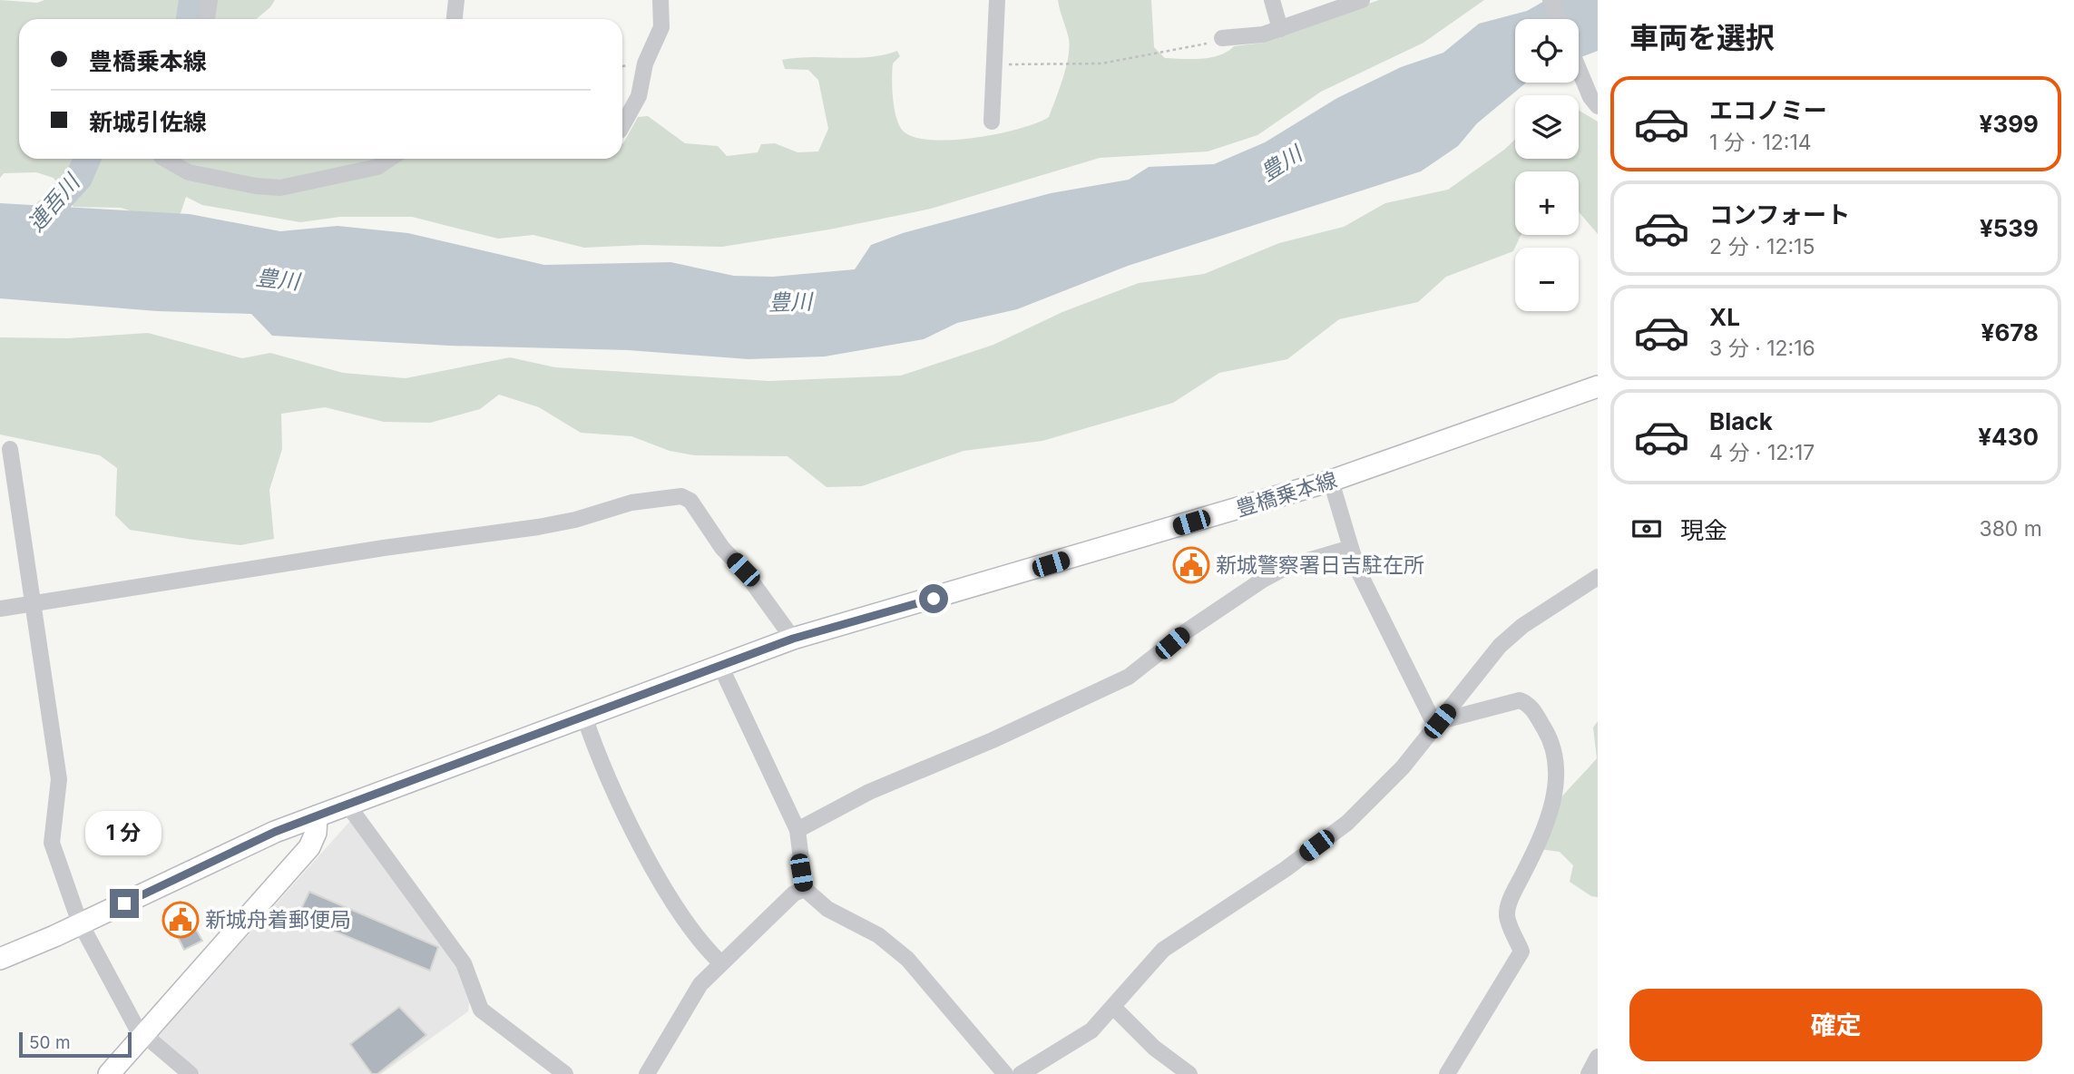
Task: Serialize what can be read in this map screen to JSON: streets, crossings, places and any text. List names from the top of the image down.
{
  "streets": {
    "main road": ["豊橋乗本線"]
  },
  "water": ["豊川", "連吾川"],
  "places": {
    "public building": ["新城警察署日吉駐在所", "新城舟着郵便局"]
  },
  "scale_bar": "50 m",
  "page": {
    "heading": "車両を選択",
    "map_buttons": ["+", "−"],
    "banner": ["豊橋乗本線", "新城引佐線"],
    "list": [
      {
        "name": "エコノミー",
        "note": "1 分 · 12:14",
        "value": "¥399"
      },
      {
        "name": "コンフォート",
        "note": "2 分 · 12:15",
        "value": "¥539"
      },
      {
        "name": "XL",
        "note": "3 分 · 12:16",
        "value": "¥678"
      },
      {
        "name": "Black",
        "note": "4 分 · 12:17",
        "value": "¥430"
      }
    ],
    "pay": ["現金", "380 m"],
    "bubble": "1 分",
    "buttons": "確定",
    "scale": "50 m"
  }
}
